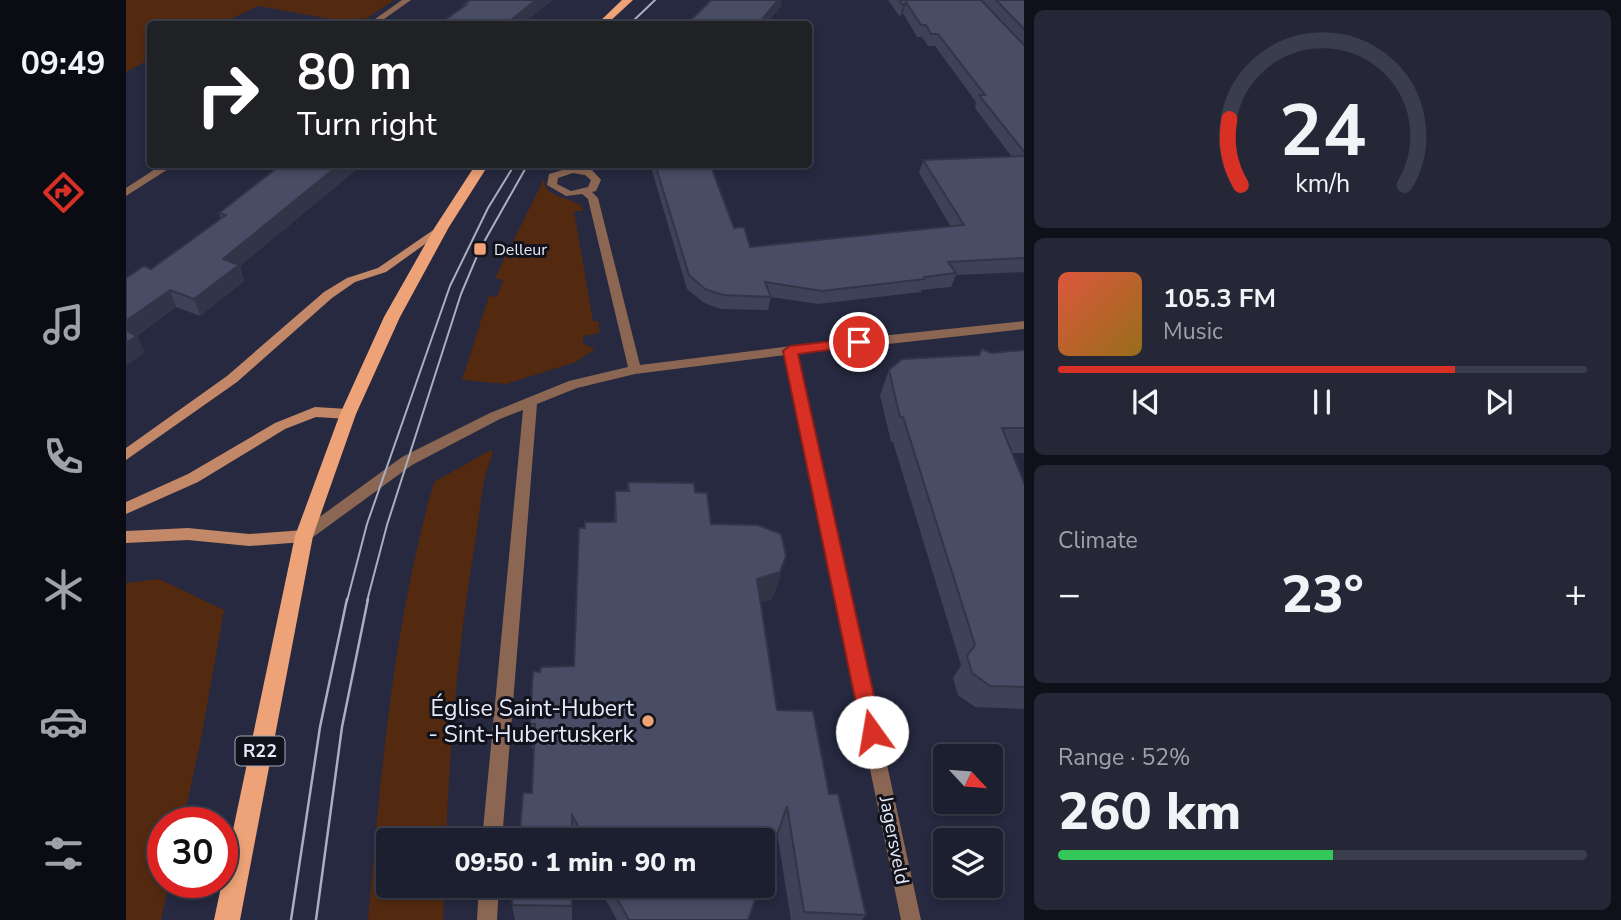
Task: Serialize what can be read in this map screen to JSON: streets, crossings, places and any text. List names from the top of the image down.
{
  "streets": {
    "main road": ["R22"],
    "street": ["Jagersveld"]
  },
  "places": {
    "transit": ["Delleur"],
    "other": ["Église Saint-Hubert - Sint-Hubertuskerk"]
  },
  "north": "bottom right",
  "page": {
    "tabs": "09:49",
    "turn": ["80 m", "Turn right"],
    "song": ["105.3 FM", "Music"],
    "tile": [
      "Climate",
      ["Range · 52%", "260 km"]
    ],
    "heat": ["−", "23°", "+"],
    "limit": "30",
    "trip": "09:50 · 1 min · 90 m",
    "gauge": ["24", "km/h"]
  }
}
